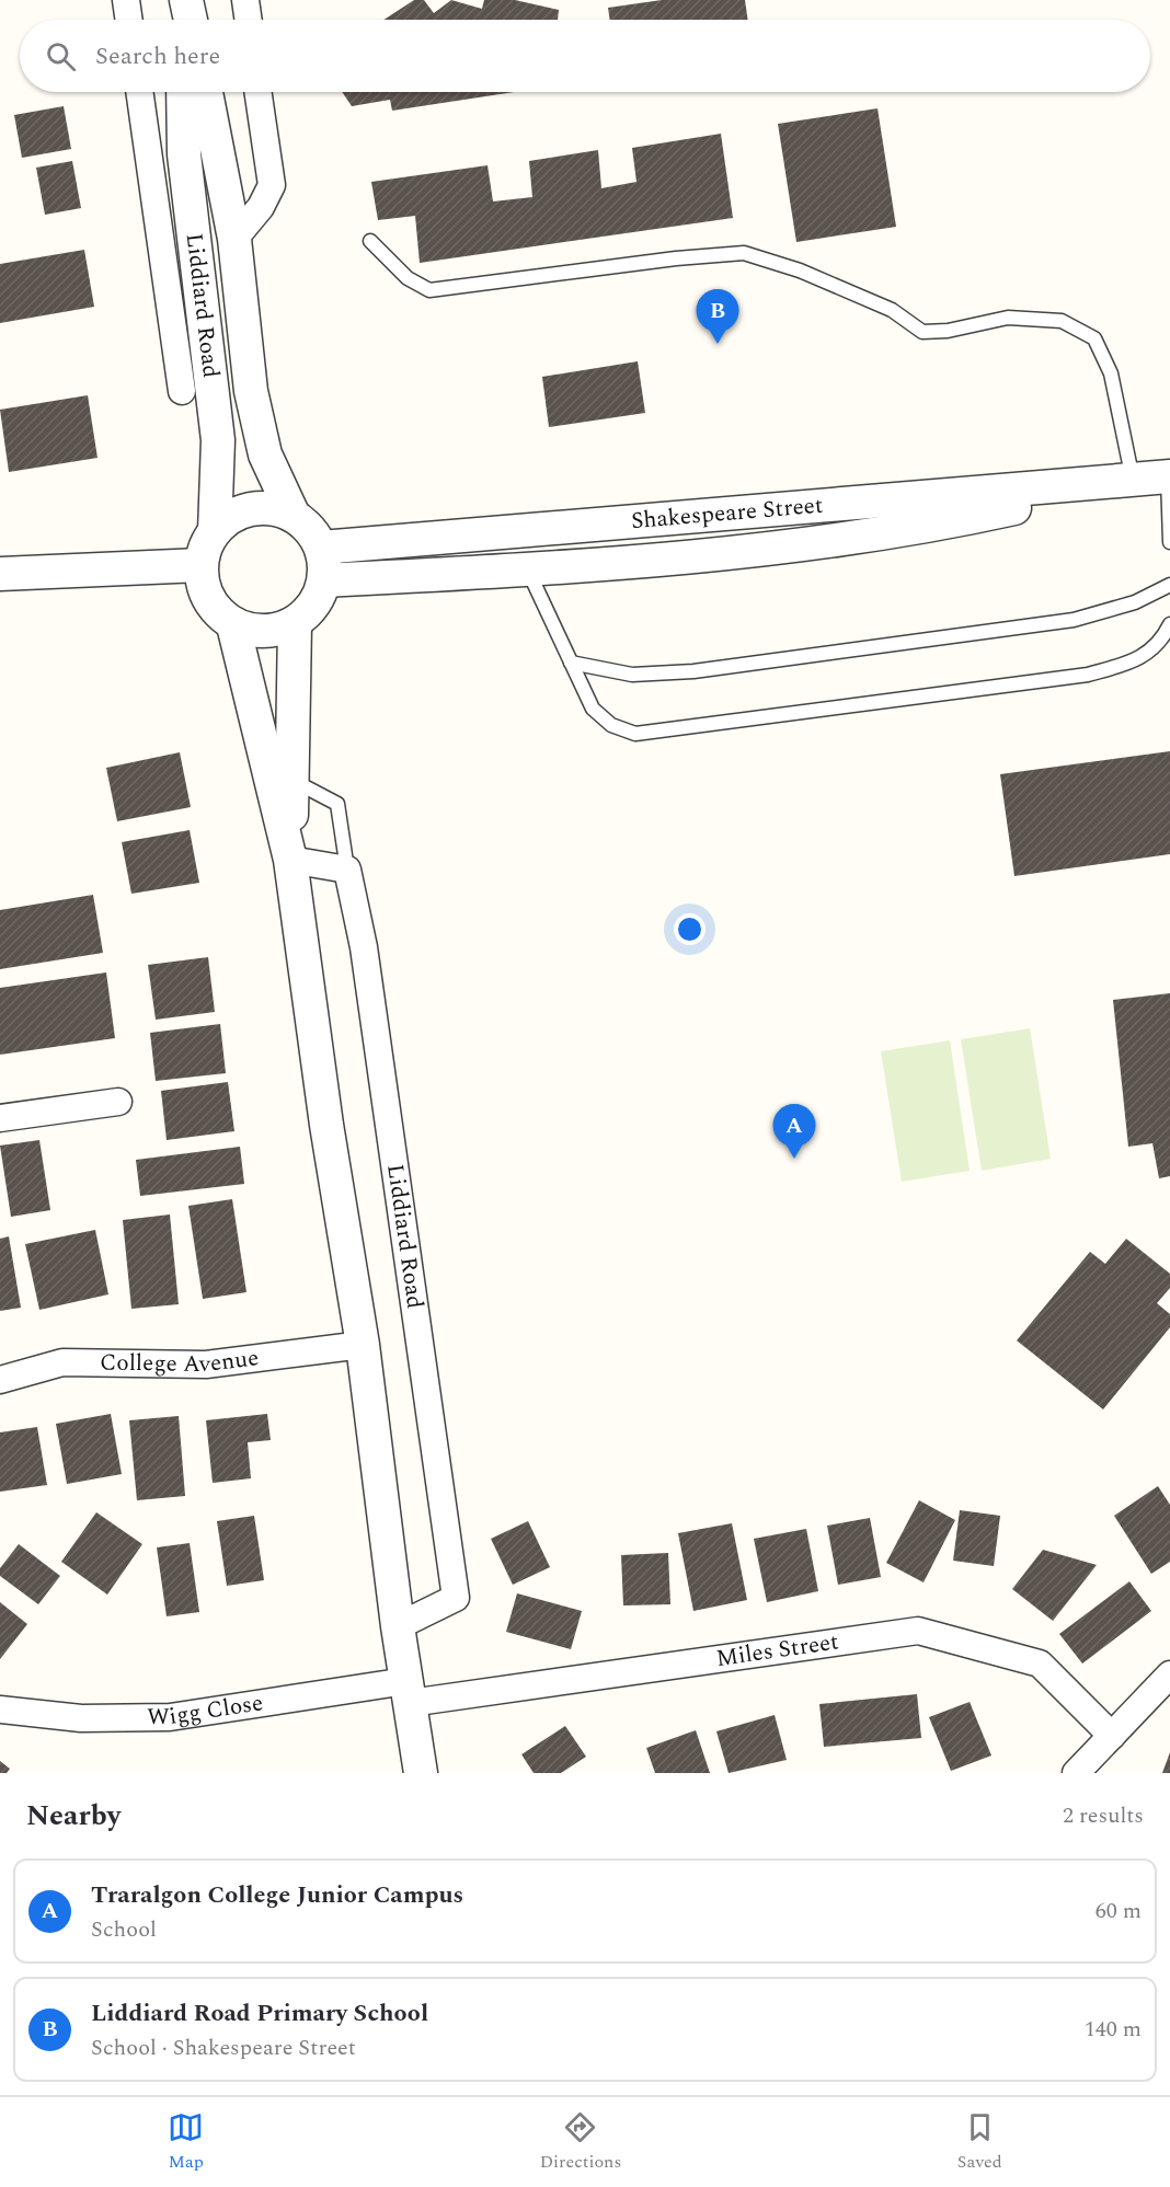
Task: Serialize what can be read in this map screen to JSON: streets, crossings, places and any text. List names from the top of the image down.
{
  "streets": {
    "street": [
      "Liddiard Road",
      "Shakespeare Street",
      "College Avenue",
      "Miles Street",
      "Wigg Close"
    ]
  },
  "crossings": [
    ["Liddiard Road", "Shakespeare Street"],
    ["Miles Street", "Wigg Close"]
  ],
  "page": {
    "search": "Search here",
    "pins": ["B", "A"],
    "heading": ["Nearby", "2 results"],
    "list": [
      {
        "mark": "A",
        "name": "Traralgon College Junior Campus",
        "note": "School",
        "value": "60 m"
      },
      {
        "mark": "B",
        "name": "Liddiard Road Primary School",
        "note": "School · Shakespeare Street",
        "value": "140 m"
      }
    ],
    "nav": ["Map", "Directions", "Saved"]
  }
}
